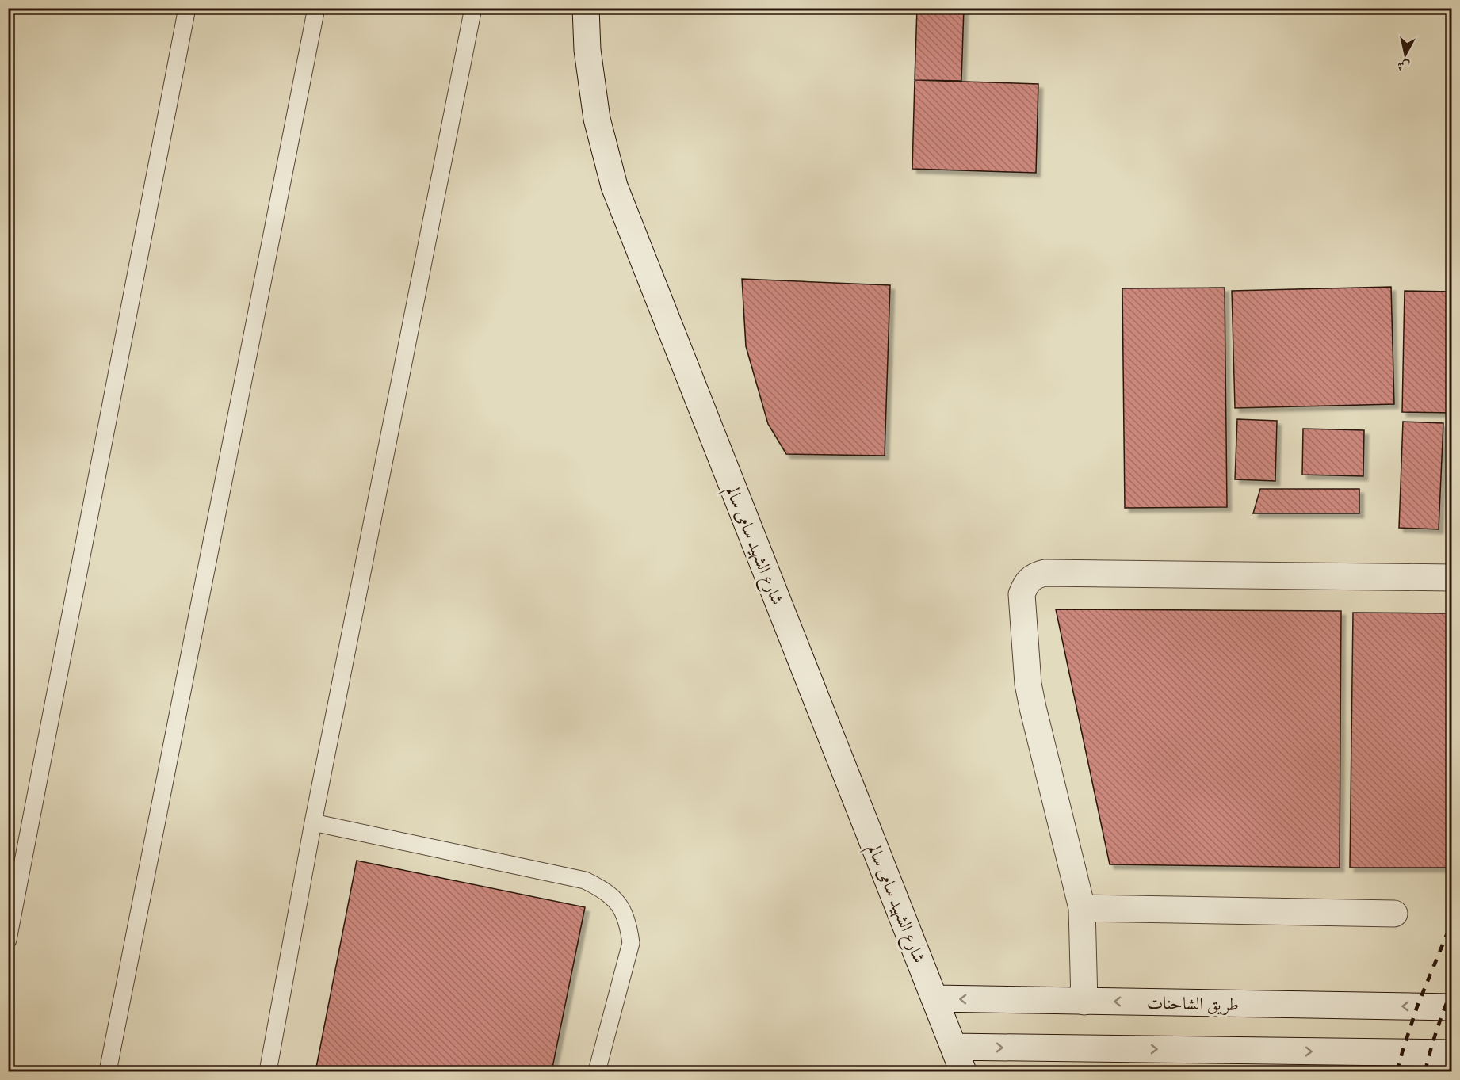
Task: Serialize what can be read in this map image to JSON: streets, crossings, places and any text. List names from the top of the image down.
{
  "streets": {
    "main road": ["شارع الشهيد سامى سالم", "طريق الشاحنات"]
  },
  "crossings": [
    ["شارع الشهيد سامى سالم", "طريق الشاحنات"]
  ],
  "north": "bottom"
}
